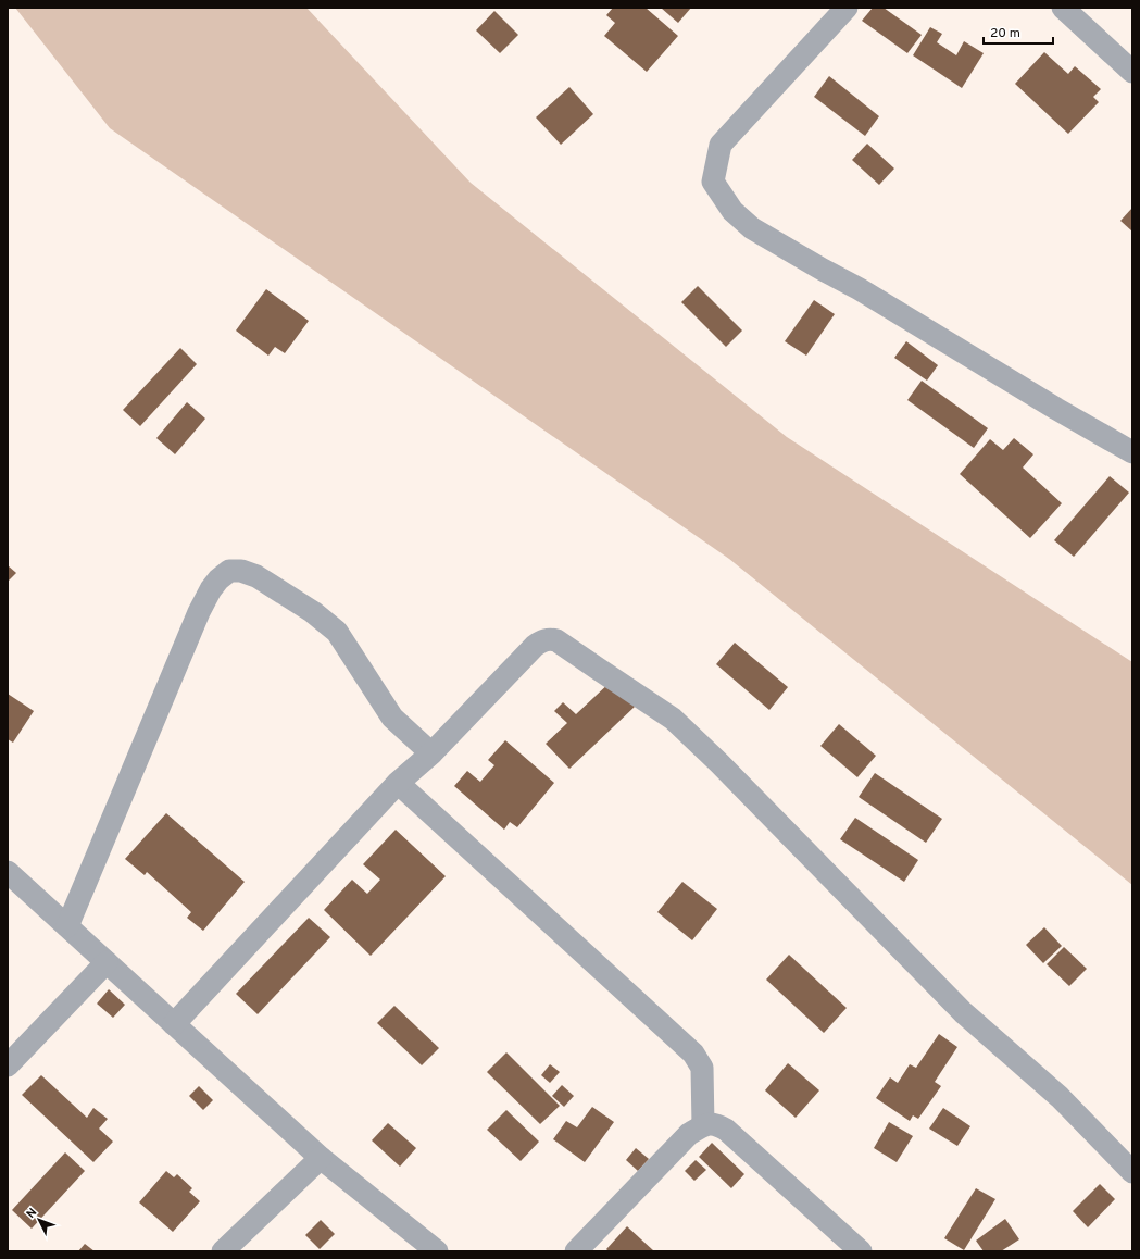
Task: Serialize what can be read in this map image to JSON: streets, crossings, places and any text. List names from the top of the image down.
{
  "scale_bar": "20 m",
  "north": "top left"
}
